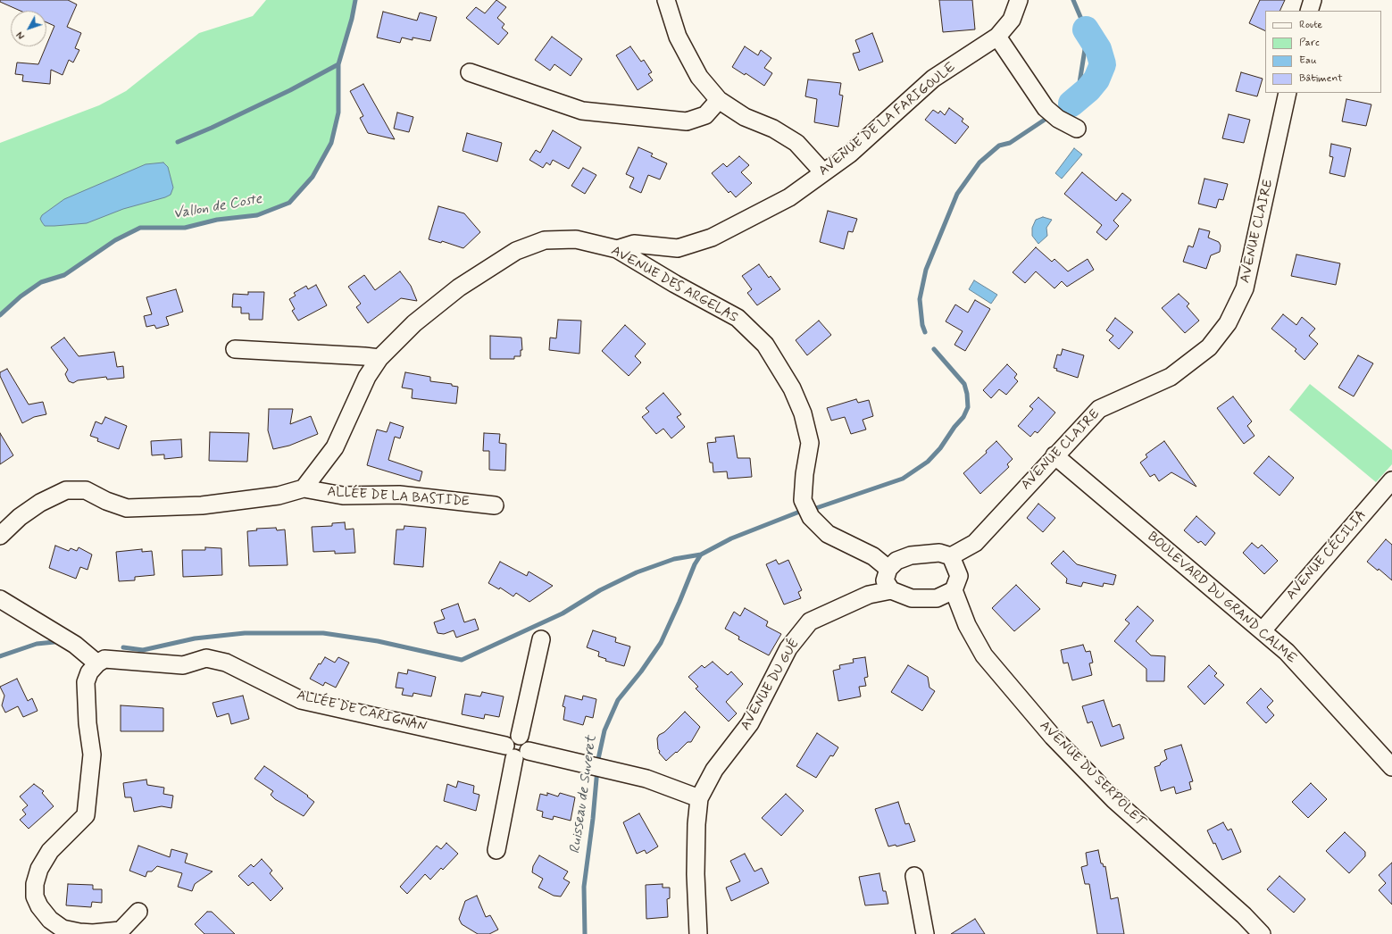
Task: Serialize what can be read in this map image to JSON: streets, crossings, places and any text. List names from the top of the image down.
{
  "streets": {
    "street": [
      "AVENUE DE LA FARIGOULE",
      "AVENUE CLAIRE",
      "AVENUE DES ARGELAS",
      "ALLÉE DE LA BASTIDE",
      "AVENUE CÉCILIA",
      "BOULEVARD DU GRAND CALME",
      "AVENUE DU GUÉ",
      "ALLÉE DE CARIGNAN",
      "AVENUE DU SERPOLET"
    ]
  },
  "crossings": [
    ["AVENUE DE LA FARIGOULE", "AVENUE DES ARGELAS"],
    ["AVENUE CLAIRE", "AVENUE DES ARGELAS"],
    ["AVENUE CLAIRE", "BOULEVARD DU GRAND CALME"],
    ["AVENUE CLAIRE", "AVENUE DU GUÉ"],
    ["AVENUE CLAIRE", "AVENUE DU SERPOLET"],
    ["AVENUE DES ARGELAS", "ALLÉE DE LA BASTIDE"],
    ["AVENUE DES ARGELAS", "AVENUE DU GUÉ"],
    ["AVENUE DES ARGELAS", "AVENUE DU SERPOLET"],
    ["AVENUE CÉCILIA", "BOULEVARD DU GRAND CALME"],
    ["AVENUE DU GUÉ", "ALLÉE DE CARIGNAN"],
    ["AVENUE DU GUÉ", "AVENUE DU SERPOLET"]
  ],
  "water": ["Vallon de Coste", "Ruisseau de Suveret"],
  "legend": [
    "Route",
    "Parc",
    "Eau",
    "Bâtiment"
  ],
  "north": "bottom left"
}
